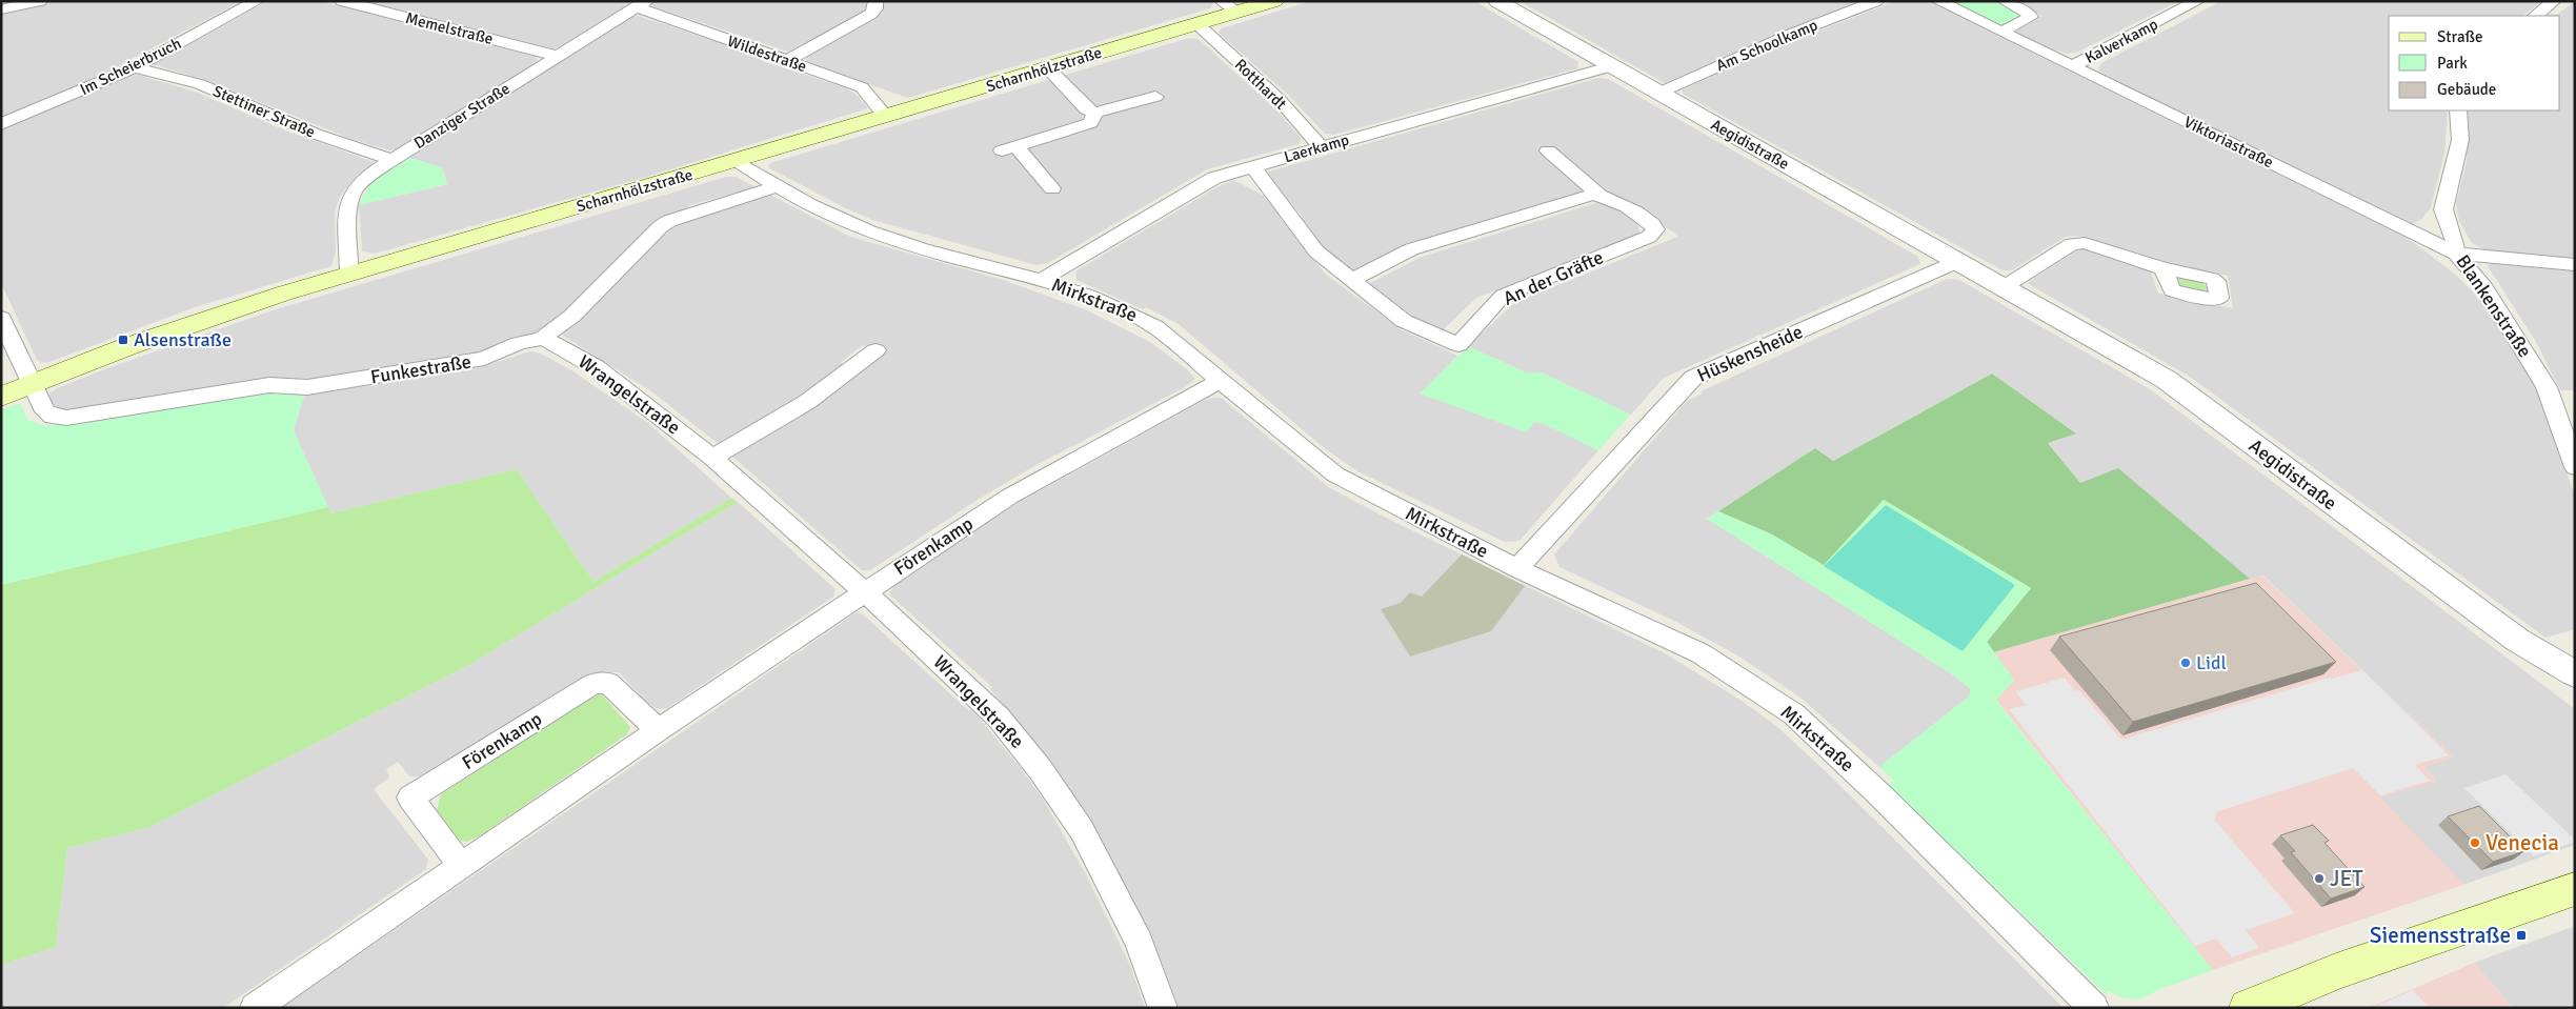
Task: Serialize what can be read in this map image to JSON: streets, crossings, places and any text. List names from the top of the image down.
{
  "streets": {
    "main road": ["Scharnhölzstraße"],
    "street": [
      "Memelstraße",
      "Kalverkamp",
      "Am Schoolkamp",
      "Wildestraße",
      "Im Scheierbruch",
      "Rotthardt",
      "Stettiner Straße",
      "Danziger Straße",
      "Viktoriastraße",
      "Aegidistraße",
      "Laerkamp",
      "An der Gräfte",
      "Mirkstraße",
      "Blankenstraße",
      "Hüskensheide",
      "Funkestraße",
      "Wrangelstraße",
      "Förenkamp"
    ]
  },
  "crossings": [
    ["Memelstraße", "Danziger Straße"],
    ["Kalverkamp", "Viktoriastraße"],
    ["Am Schoolkamp", "Aegidistraße"],
    ["Wildestraße", "Scharnhölzstraße"],
    ["Wildestraße", "Danziger Straße"],
    ["Im Scheierbruch", "Stettiner Straße"],
    ["Scharnhölzstraße", "Rotthardt"],
    ["Scharnhölzstraße", "Danziger Straße"],
    ["Scharnhölzstraße", "Mirkstraße"],
    ["Scharnhölzstraße", "Funkestraße"],
    ["Rotthardt", "Laerkamp"],
    ["Stettiner Straße", "Danziger Straße"],
    ["Viktoriastraße", "Blankenstraße"],
    ["Aegidistraße", "Laerkamp"],
    ["Aegidistraße", "Hüskensheide"],
    ["Laerkamp", "An der Gräfte"],
    ["Laerkamp", "Mirkstraße"],
    ["Mirkstraße", "Hüskensheide"],
    ["Mirkstraße", "Funkestraße"],
    ["Mirkstraße", "Förenkamp"],
    ["Funkestraße", "Wrangelstraße"],
    ["Wrangelstraße", "Förenkamp"]
  ],
  "places": {
    "transit": ["Alsenstraße", "Siemensstraße"],
    "other": ["Lidl", "Venecia", "JET"]
  },
  "legend": ["Straße", "Park", "Gebäude"]
}
